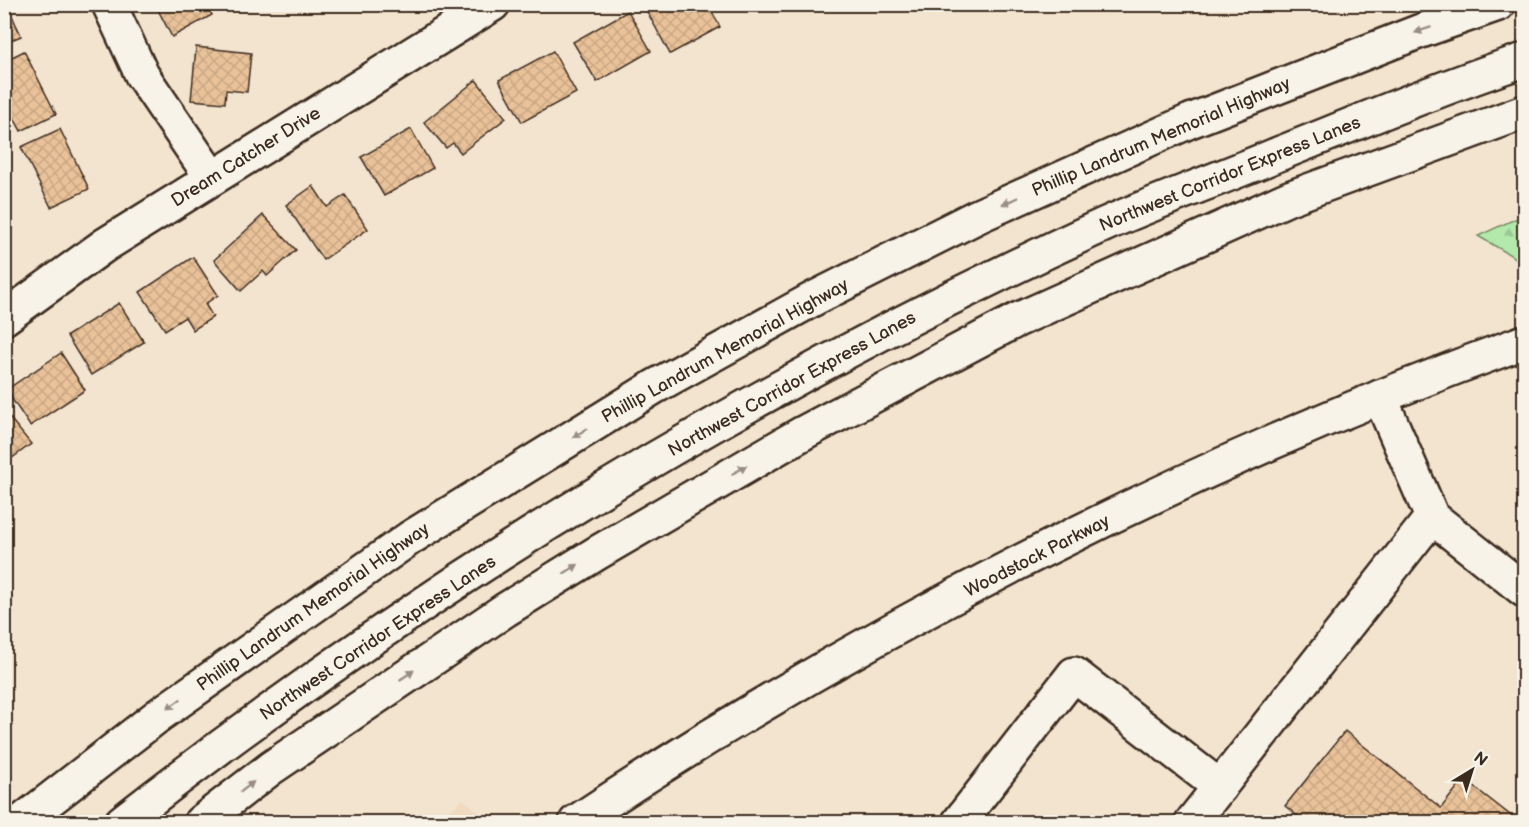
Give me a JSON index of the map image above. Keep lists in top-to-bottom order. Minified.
{"streets":{"main road":["Phillip Landrum Memorial Highway","Dream Catcher Drive","Northwest Corridor Express Lanes","Woodstock Parkway"]},"north":"top right"}
